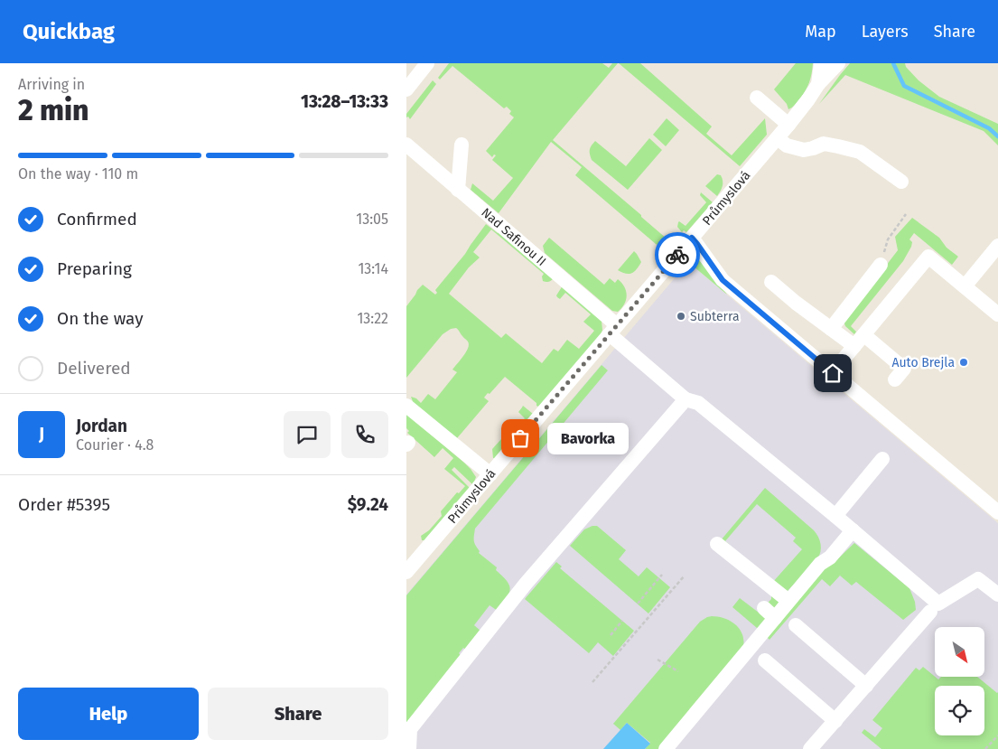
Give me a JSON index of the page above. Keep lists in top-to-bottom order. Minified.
{"streets":{"street":["Průmyslová","Nad Safinou II"]},"crossings":[["Průmyslová","Nad Safinou II"]],"places":["Subterra","Auto Brejla","Bavorka"],"north":"bottom right","page":{"header":"Quickbag","nav":["Map","Layers","Share"],"heading":["2 min","Arriving in","13:28–13:33"],"panel":["Jordan","Courier · 4.8","Order #5395","$9.24"],"bar":"On the way · 110 m","list":[["Confirmed","13:05"],["Preparing","13:14"],["On the way","13:22"],"Delivered"],"round":"J","bubble":"Bavorka","buttons":["Help","Share"]}}
